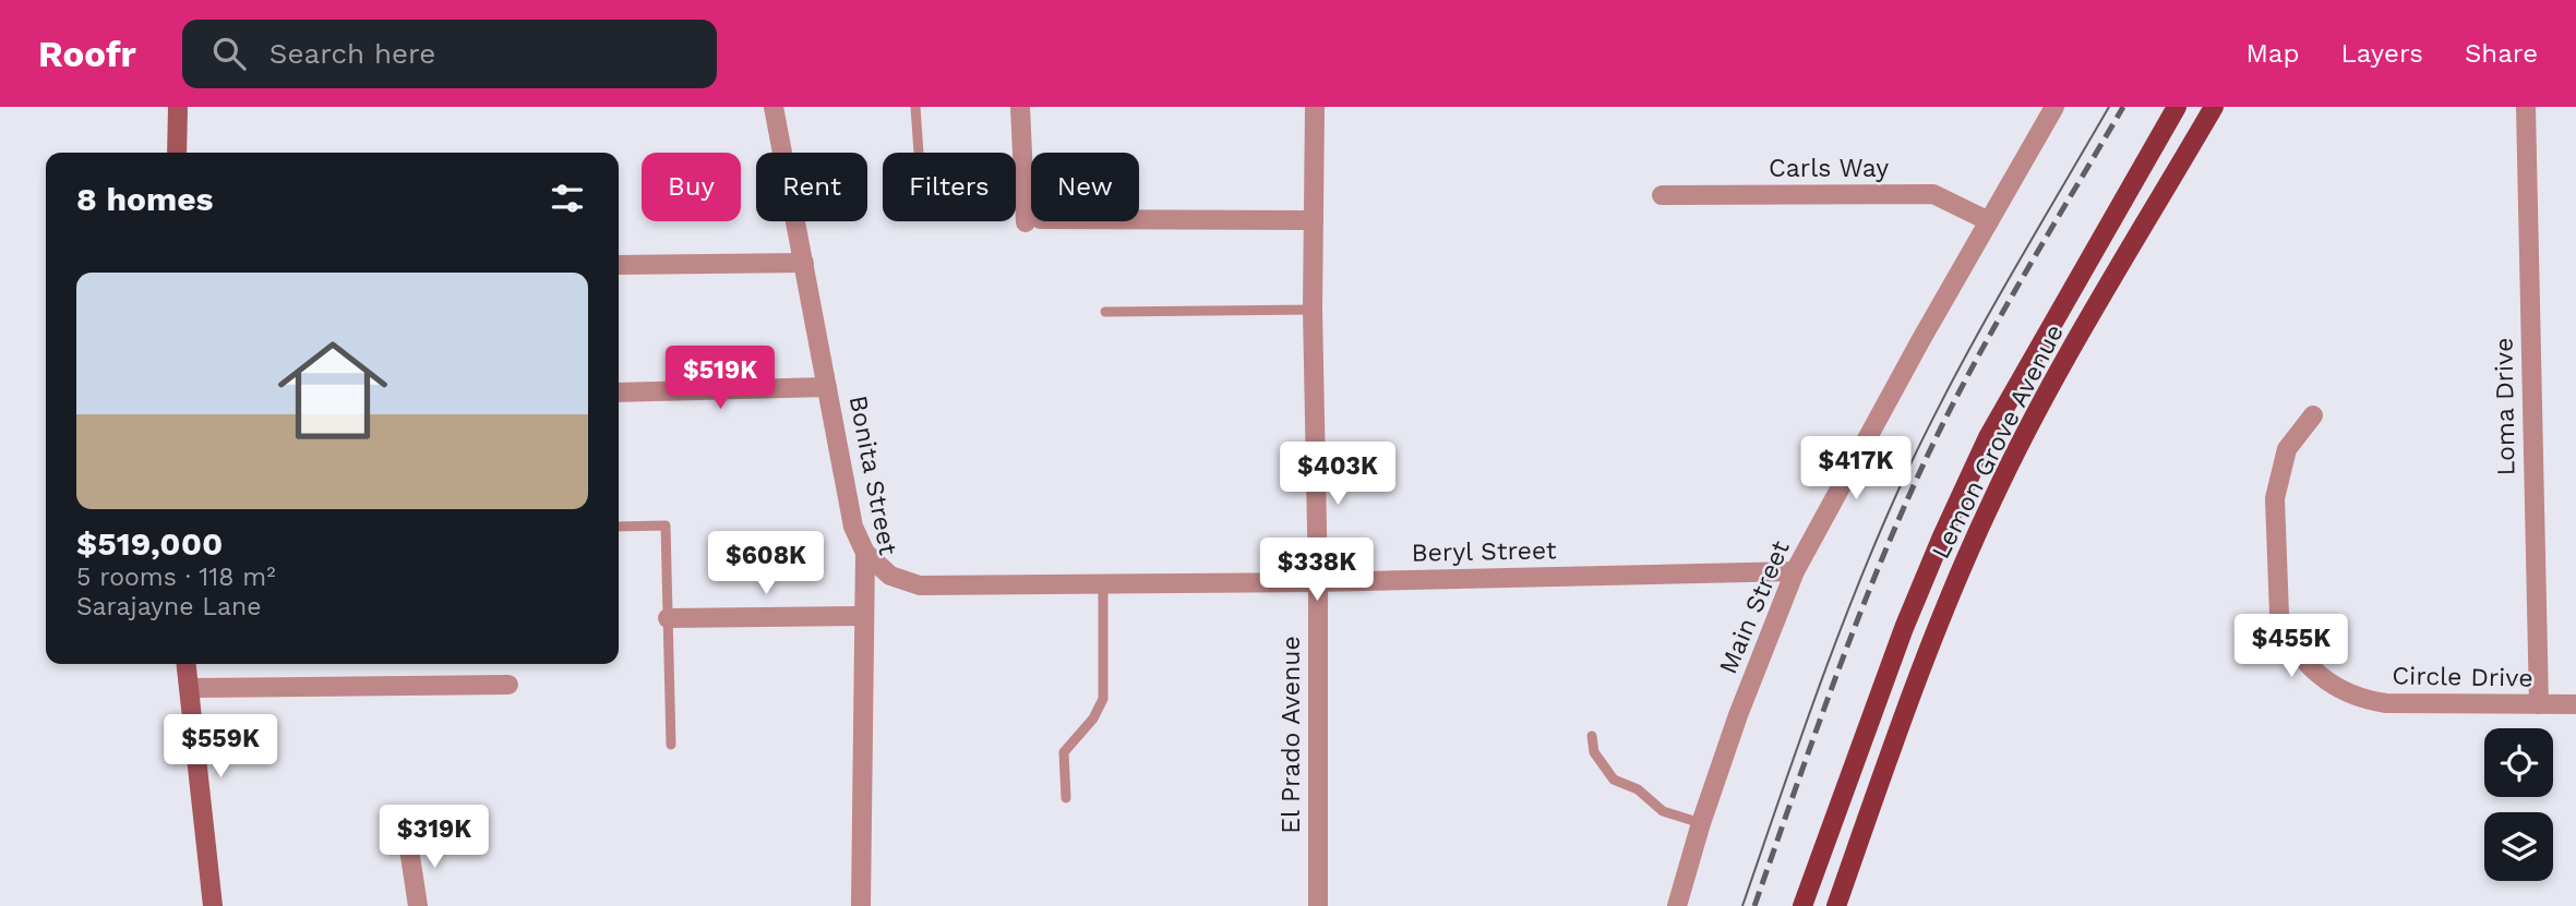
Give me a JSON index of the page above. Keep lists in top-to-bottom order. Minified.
{"streets":{"main road":["Lemon Grove Avenue"],"street":["Carls Way","Loma Drive","Bonita Street","Beryl Street","Main Street","Circle Drive","El Prado Avenue"]},"crossings":[["Carls Way","Main Street"],["Loma Drive","Circle Drive"],["Bonita Street","Beryl Street"],["Beryl Street","Main Street"],["Beryl Street","El Prado Avenue"]],"page":{"header":"Roofr","search":"Search here","nav":["Map","Layers","Share"],"chip":["Buy","Rent","Filters","New"],"heading":"8 homes","list":[{"name":"$519,000","note":"5 rooms · 118 m² · Sarajayne Lane"}],"price":["$519K","$417K","$403K","$608K","$338K","$455K","$559K","$319K"]}}
